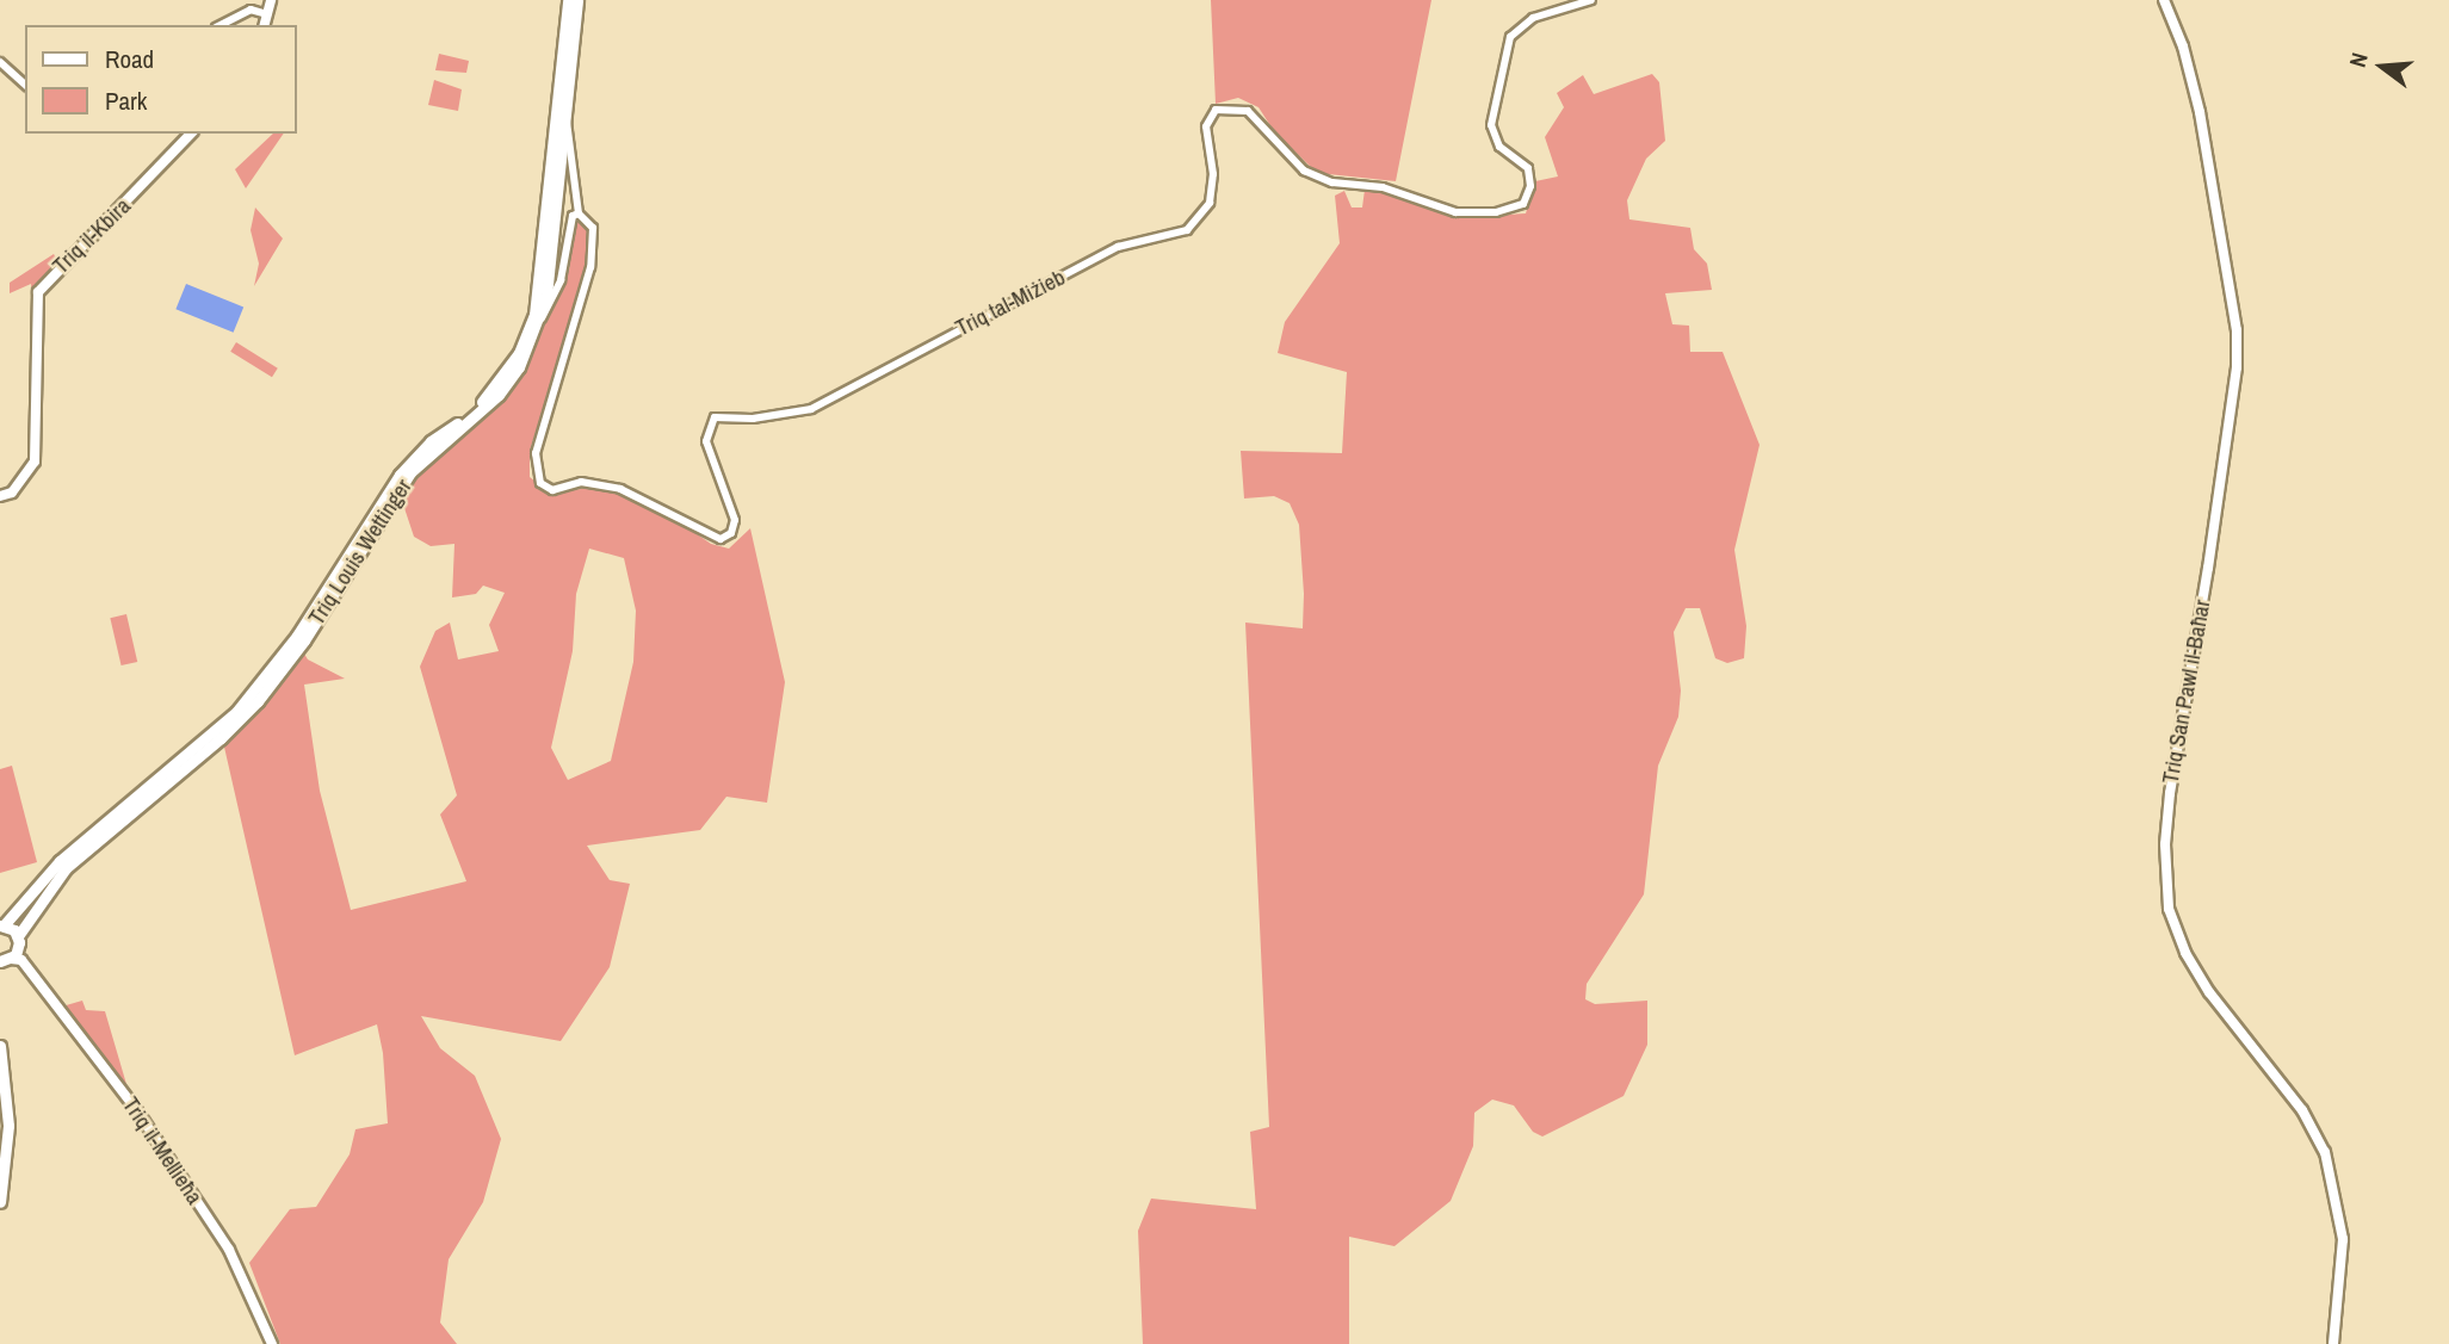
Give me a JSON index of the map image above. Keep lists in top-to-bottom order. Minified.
{"streets":{"highway":["Triq Louis Wettinger"],"main road":["Triq il-Kbira","Triq San Pawl il-Baħar","Triq il-Mellieħa"],"street":["Triq tal-Miżieb"]},"crossings":[["Triq tal-Miżieb","Triq Louis Wettinger"],["Triq Louis Wettinger","Triq il-Mellieħa"]],"legend":["Road","Park"],"north":"left"}
